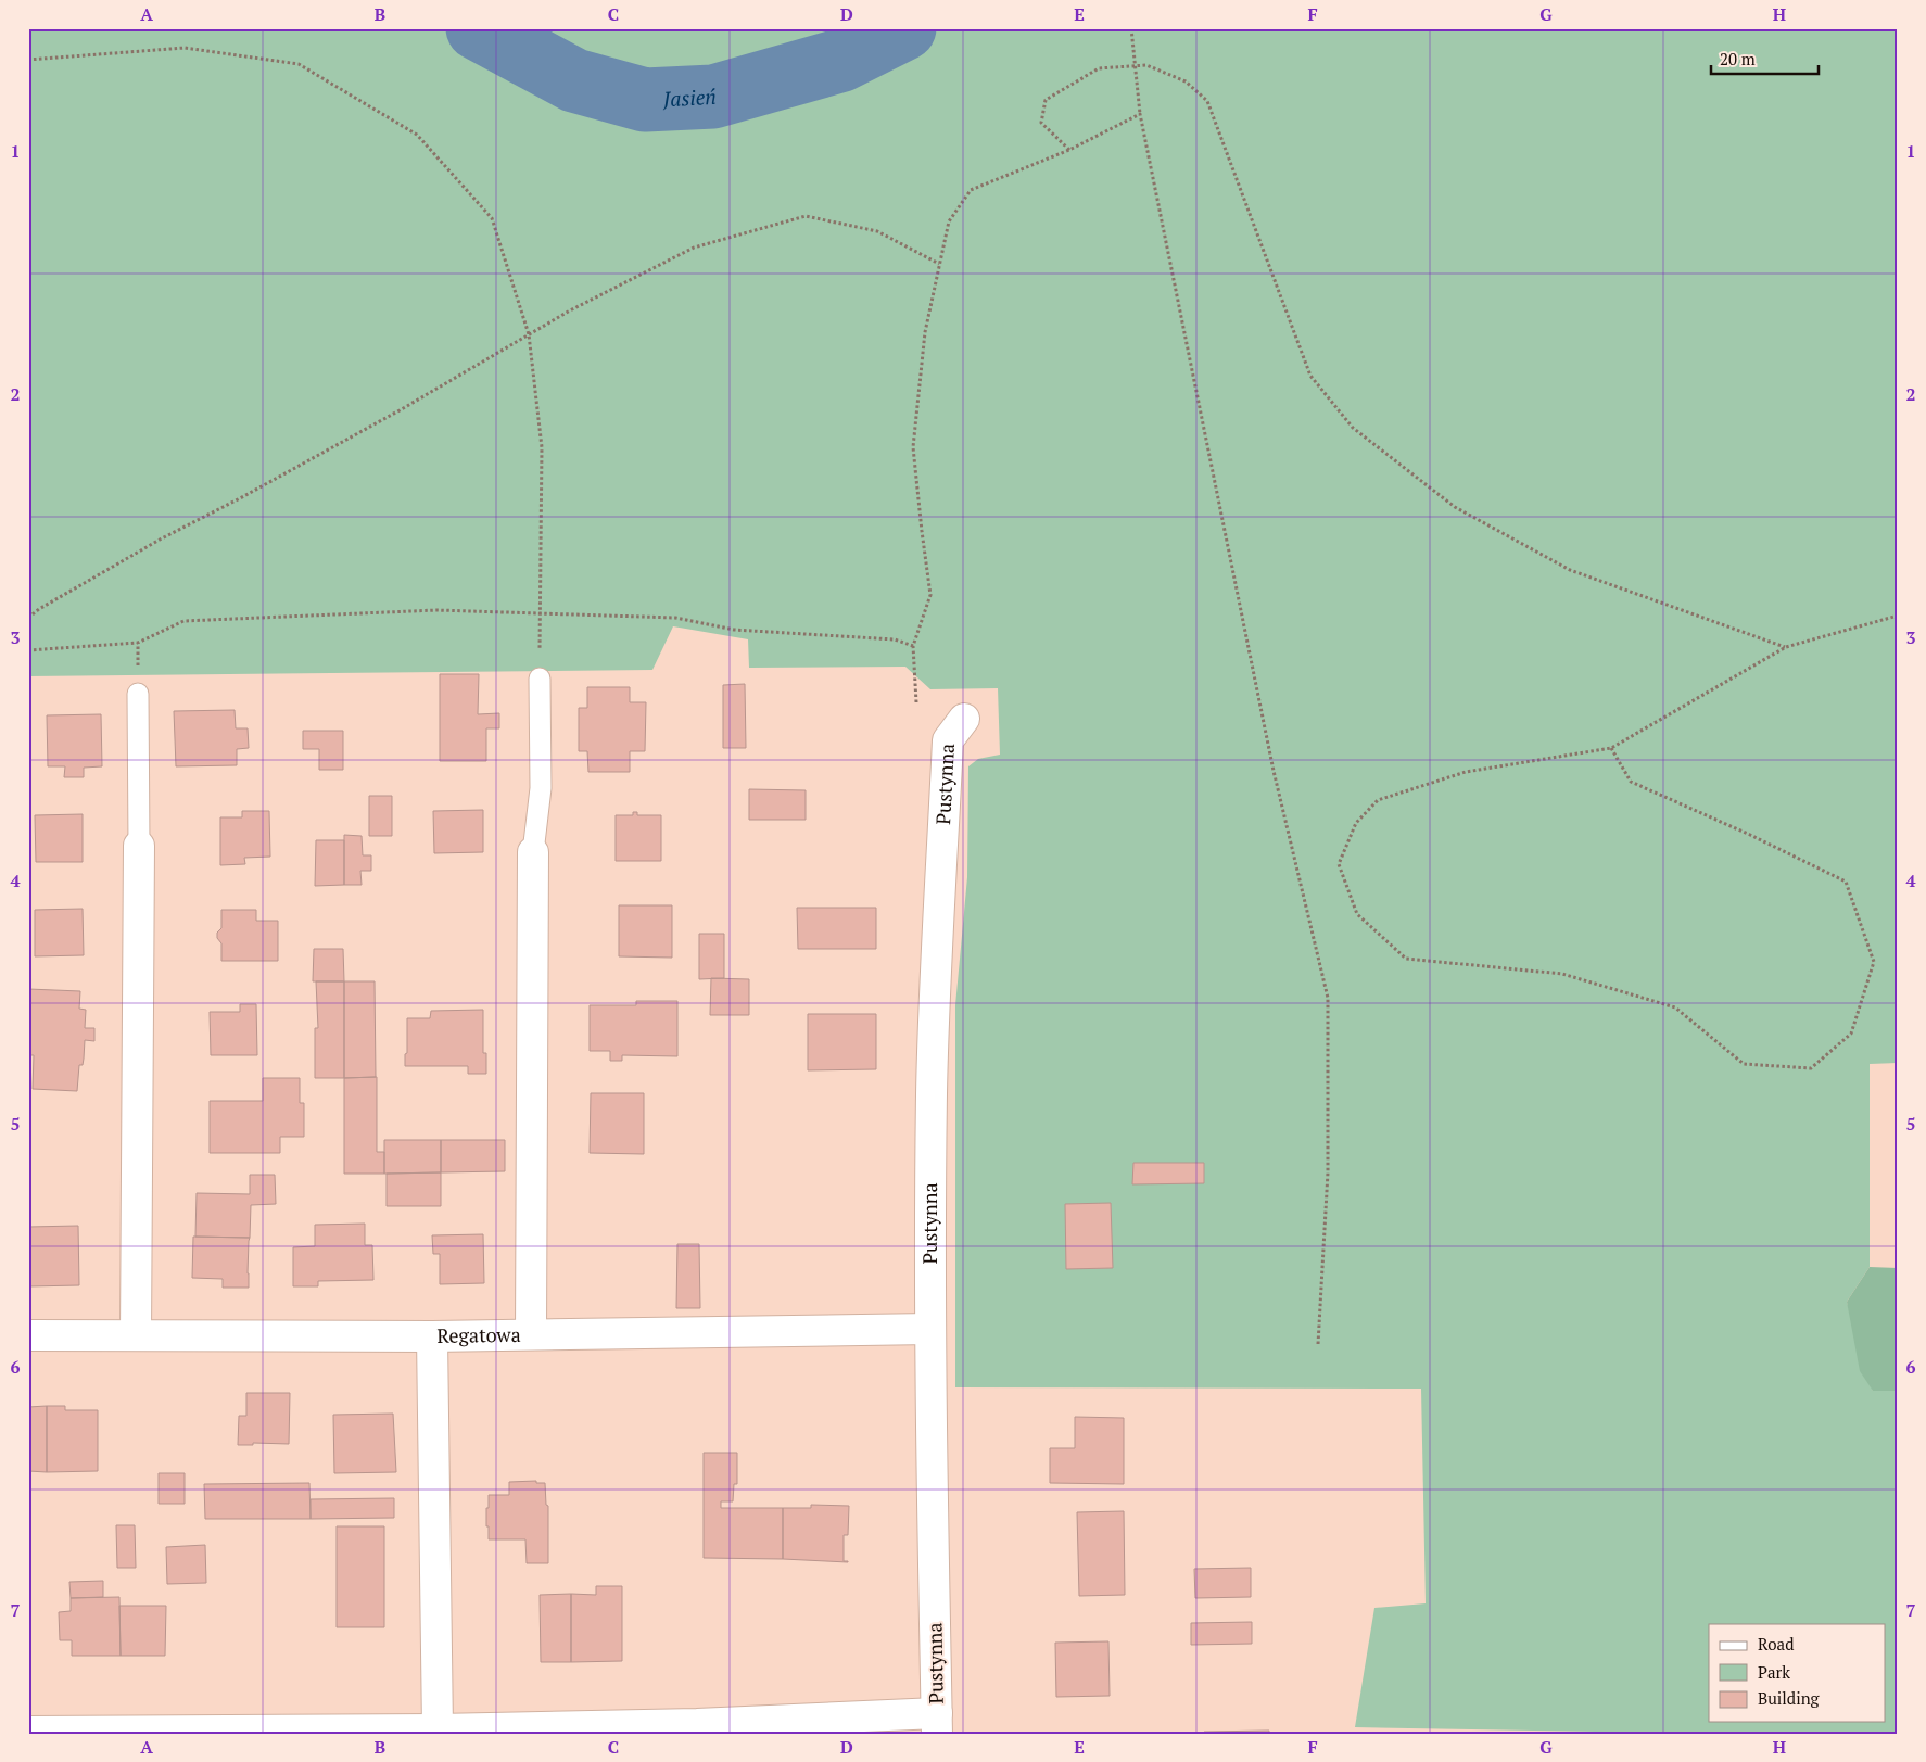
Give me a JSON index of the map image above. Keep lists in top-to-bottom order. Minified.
{"streets":{"street":["Pustynna","Regatowa"]},"crossings":[["Pustynna","Regatowa"]],"water":["Jasień"],"legend":["Road","Park","Building"],"scale_bar":"20 m","grid":{"columns":["A","B","C","D","E","F","G","H"],"rows":["1","2","3","4","5","6","7"]}}
